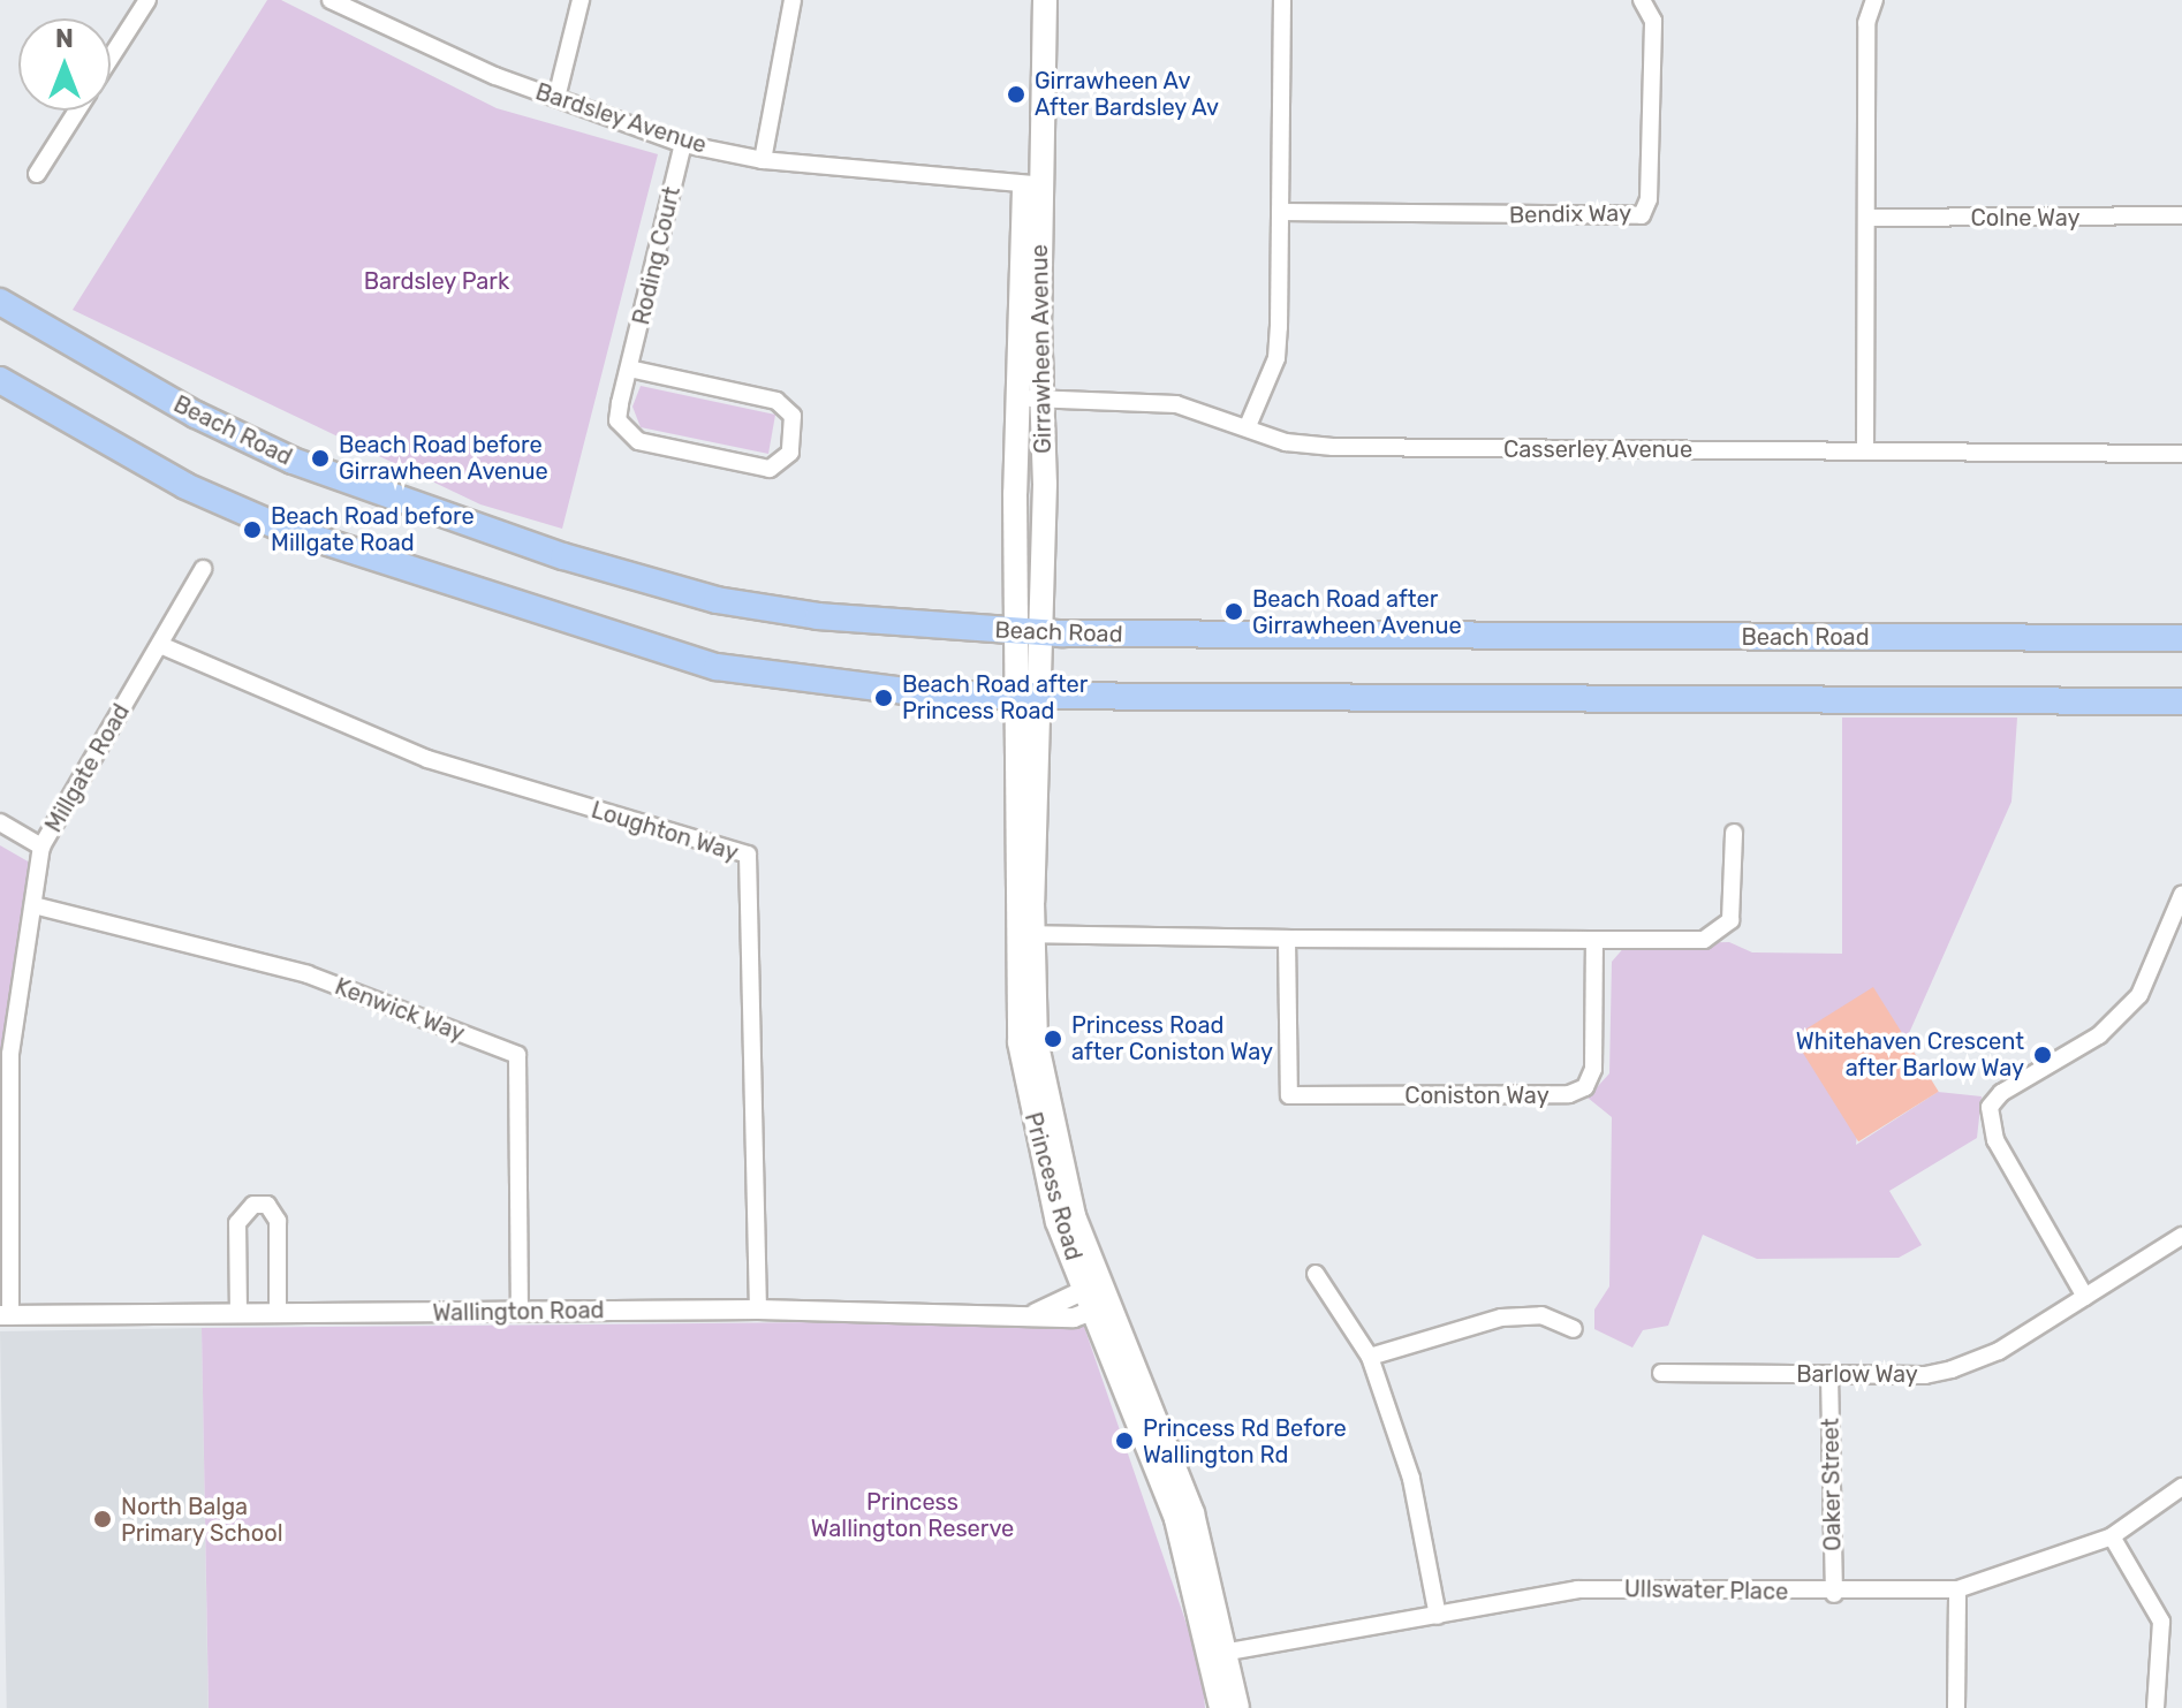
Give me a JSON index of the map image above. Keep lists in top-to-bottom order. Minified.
{"streets":{"main road":["Girrawheen Avenue","Beach Road","Princess Road"],"street":["Bardsley Avenue","Bendix Way","Colne Way","Roding Court","Casserley Avenue","Millgate Road","Loughton Way","Kenwick Way","Coniston Way","Wallington Road","Barlow Way","Oaker Street","Ullswater Place"]},"crossings":[["Bardsley Avenue","Roding Court"],["Bardsley Avenue","Girrawheen Avenue"],["Girrawheen Avenue","Beach Road"],["Girrawheen Avenue","Casserley Avenue"],["Girrawheen Avenue","Princess Road"],["Millgate Road","Loughton Way"],["Millgate Road","Kenwick Way"],["Millgate Road","Wallington Road"],["Loughton Way","Wallington Road"],["Kenwick Way","Wallington Road"],["Princess Road","Wallington Road"],["Princess Road","Ullswater Place"],["Barlow Way","Oaker Street"],["Oaker Street","Ullswater Place"]],"parks":["Bardsley Park","Princess Wallington Reserve"],"places":["Girrawheen Av After Bardsley Av","Beach Road before Girrawheen Avenue","Beach Road before Millgate Road","Beach Road after Girrawheen Avenue","Beach Road after Princess Road","Princess Road after Coniston Way","Whitehaven Crescent after Barlow Way","Princess Rd Before Wallington Rd","North Balga Primary School"],"north":"top"}
